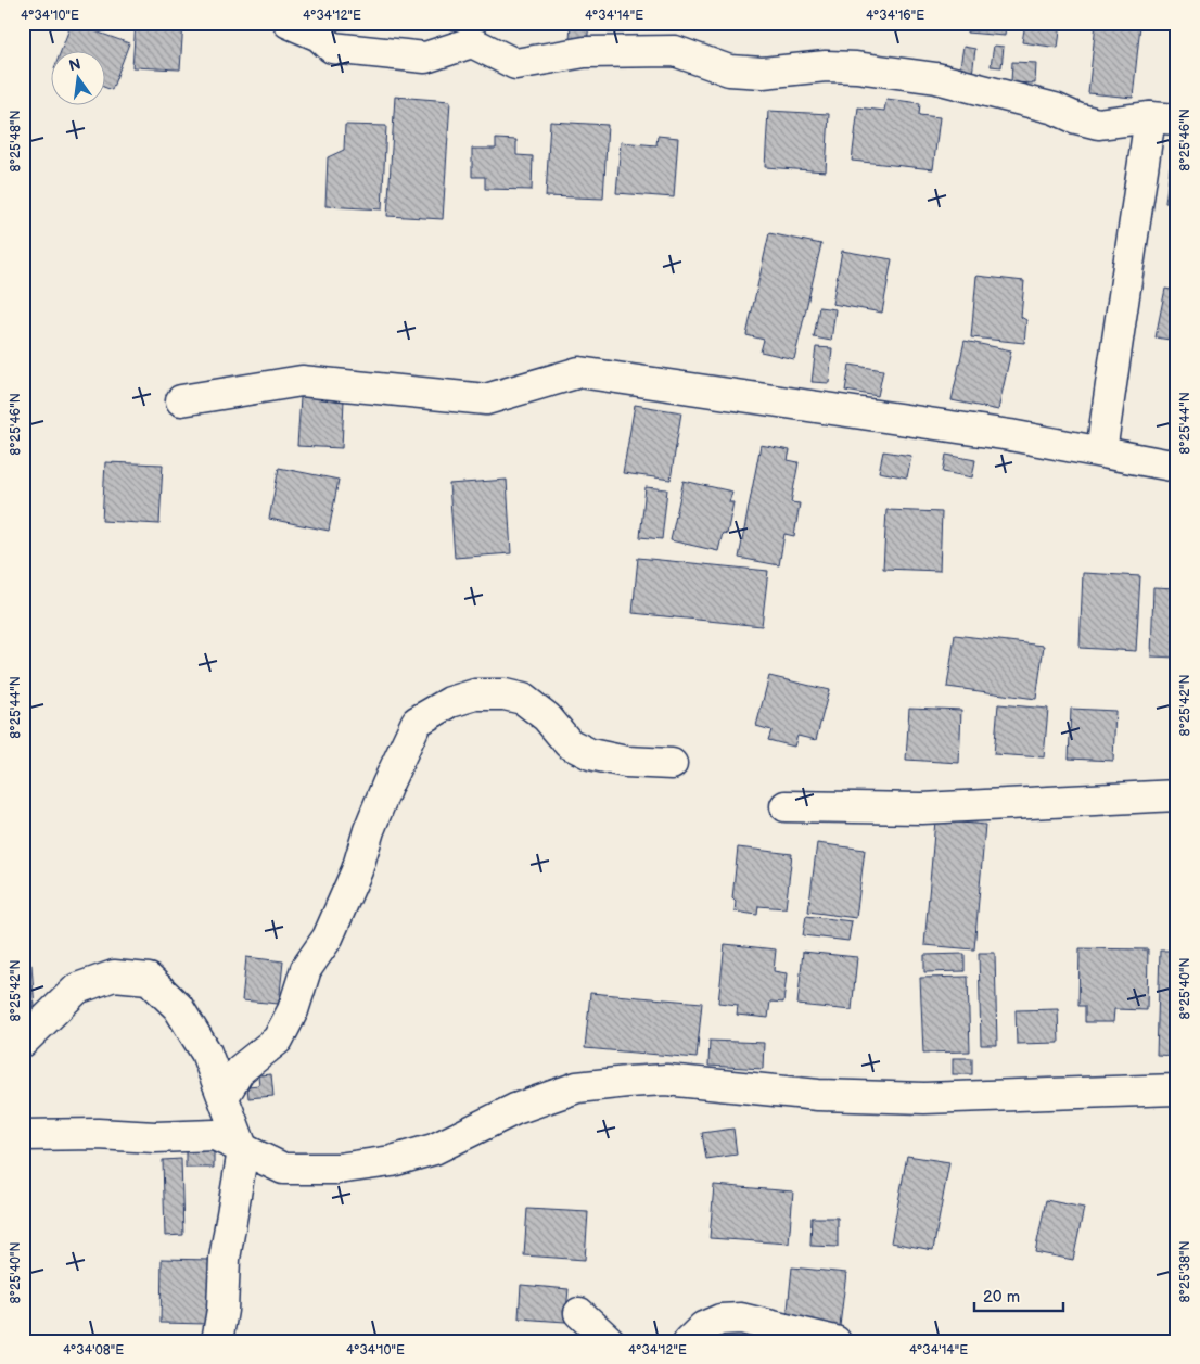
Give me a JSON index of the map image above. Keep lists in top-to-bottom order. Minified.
{"scale_bar":"20 m","north":"top","coordinates":["4°34'10\"E","4°34'12\"E","4°34'14\"E","4°34'16\"E","8°25'46\"N","8°25'48\"N","8°25'44\"N","8°25'42\"N","8°25'40\"N","8°25'38\"N","4°34'08\"E"]}
